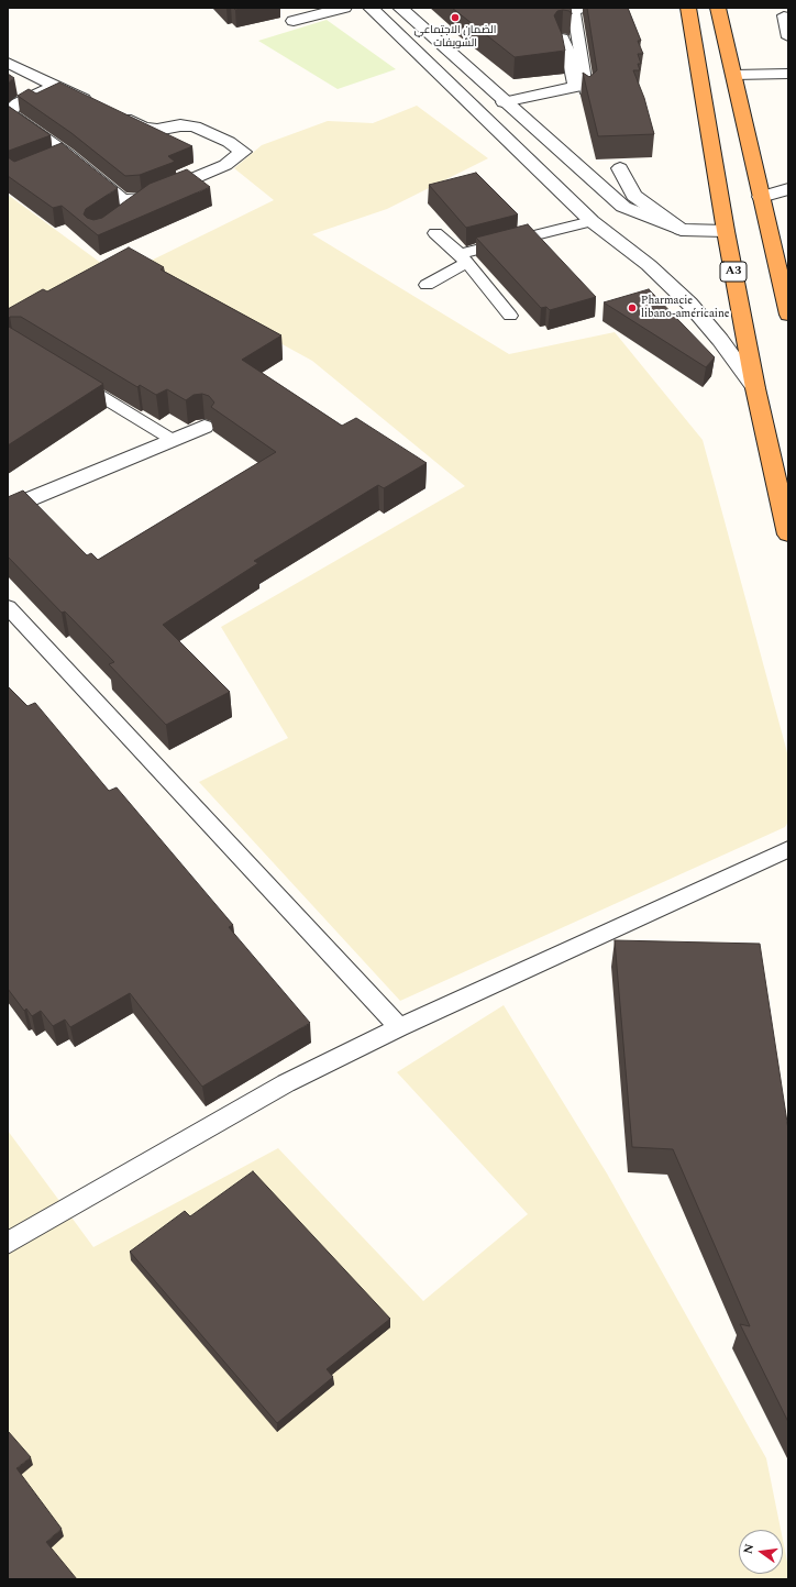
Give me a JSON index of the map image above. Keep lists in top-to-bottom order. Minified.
{"streets":{"highway":["A3"]},"places":["الضمان الاجتماعي الشويفات","Pharmacie libano-américaine"],"north":"left"}
